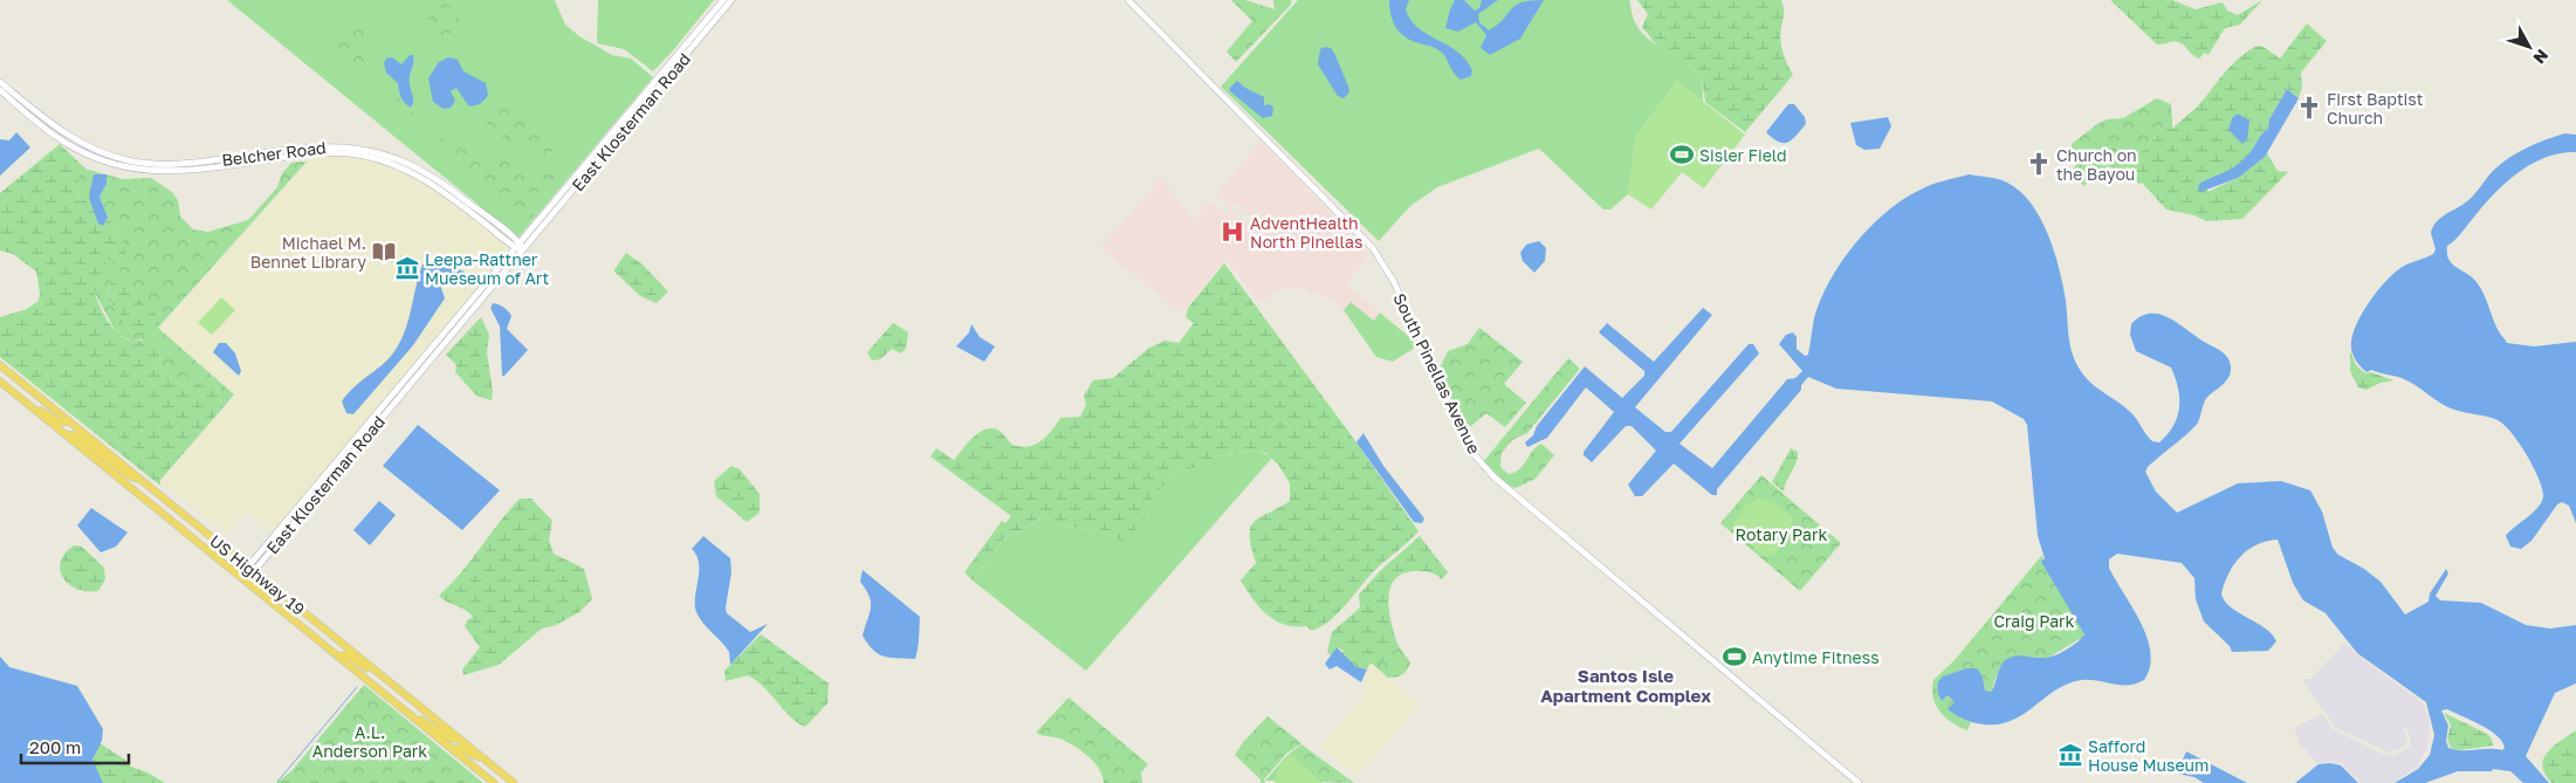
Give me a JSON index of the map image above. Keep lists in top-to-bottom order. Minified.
{"streets":{"highway":["US Highway 19"],"main road":["East Klosterman Road","Belcher Road","South Pinellas Avenue"]},"crossings":[["East Klosterman Road","Belcher Road"],["East Klosterman Road","US Highway 19"]],"districts":["Santos Isle Apartment Complex"],"parks":["Rotary Park","Craig Park","A.L. Anderson Park"],"places":{"church":["First Baptist Church","Church on the Bayou"],"sports":["Sisler Field","Anytime Fitness"],"hospital":["AdventHealth North Pinellas"],"library":["Michael M. Bennet Library"],"museum":["Leepa-Rattner Mueseum of Art","Safford House Museum"]},"scale_bar":"200 m","north":"bottom right"}
